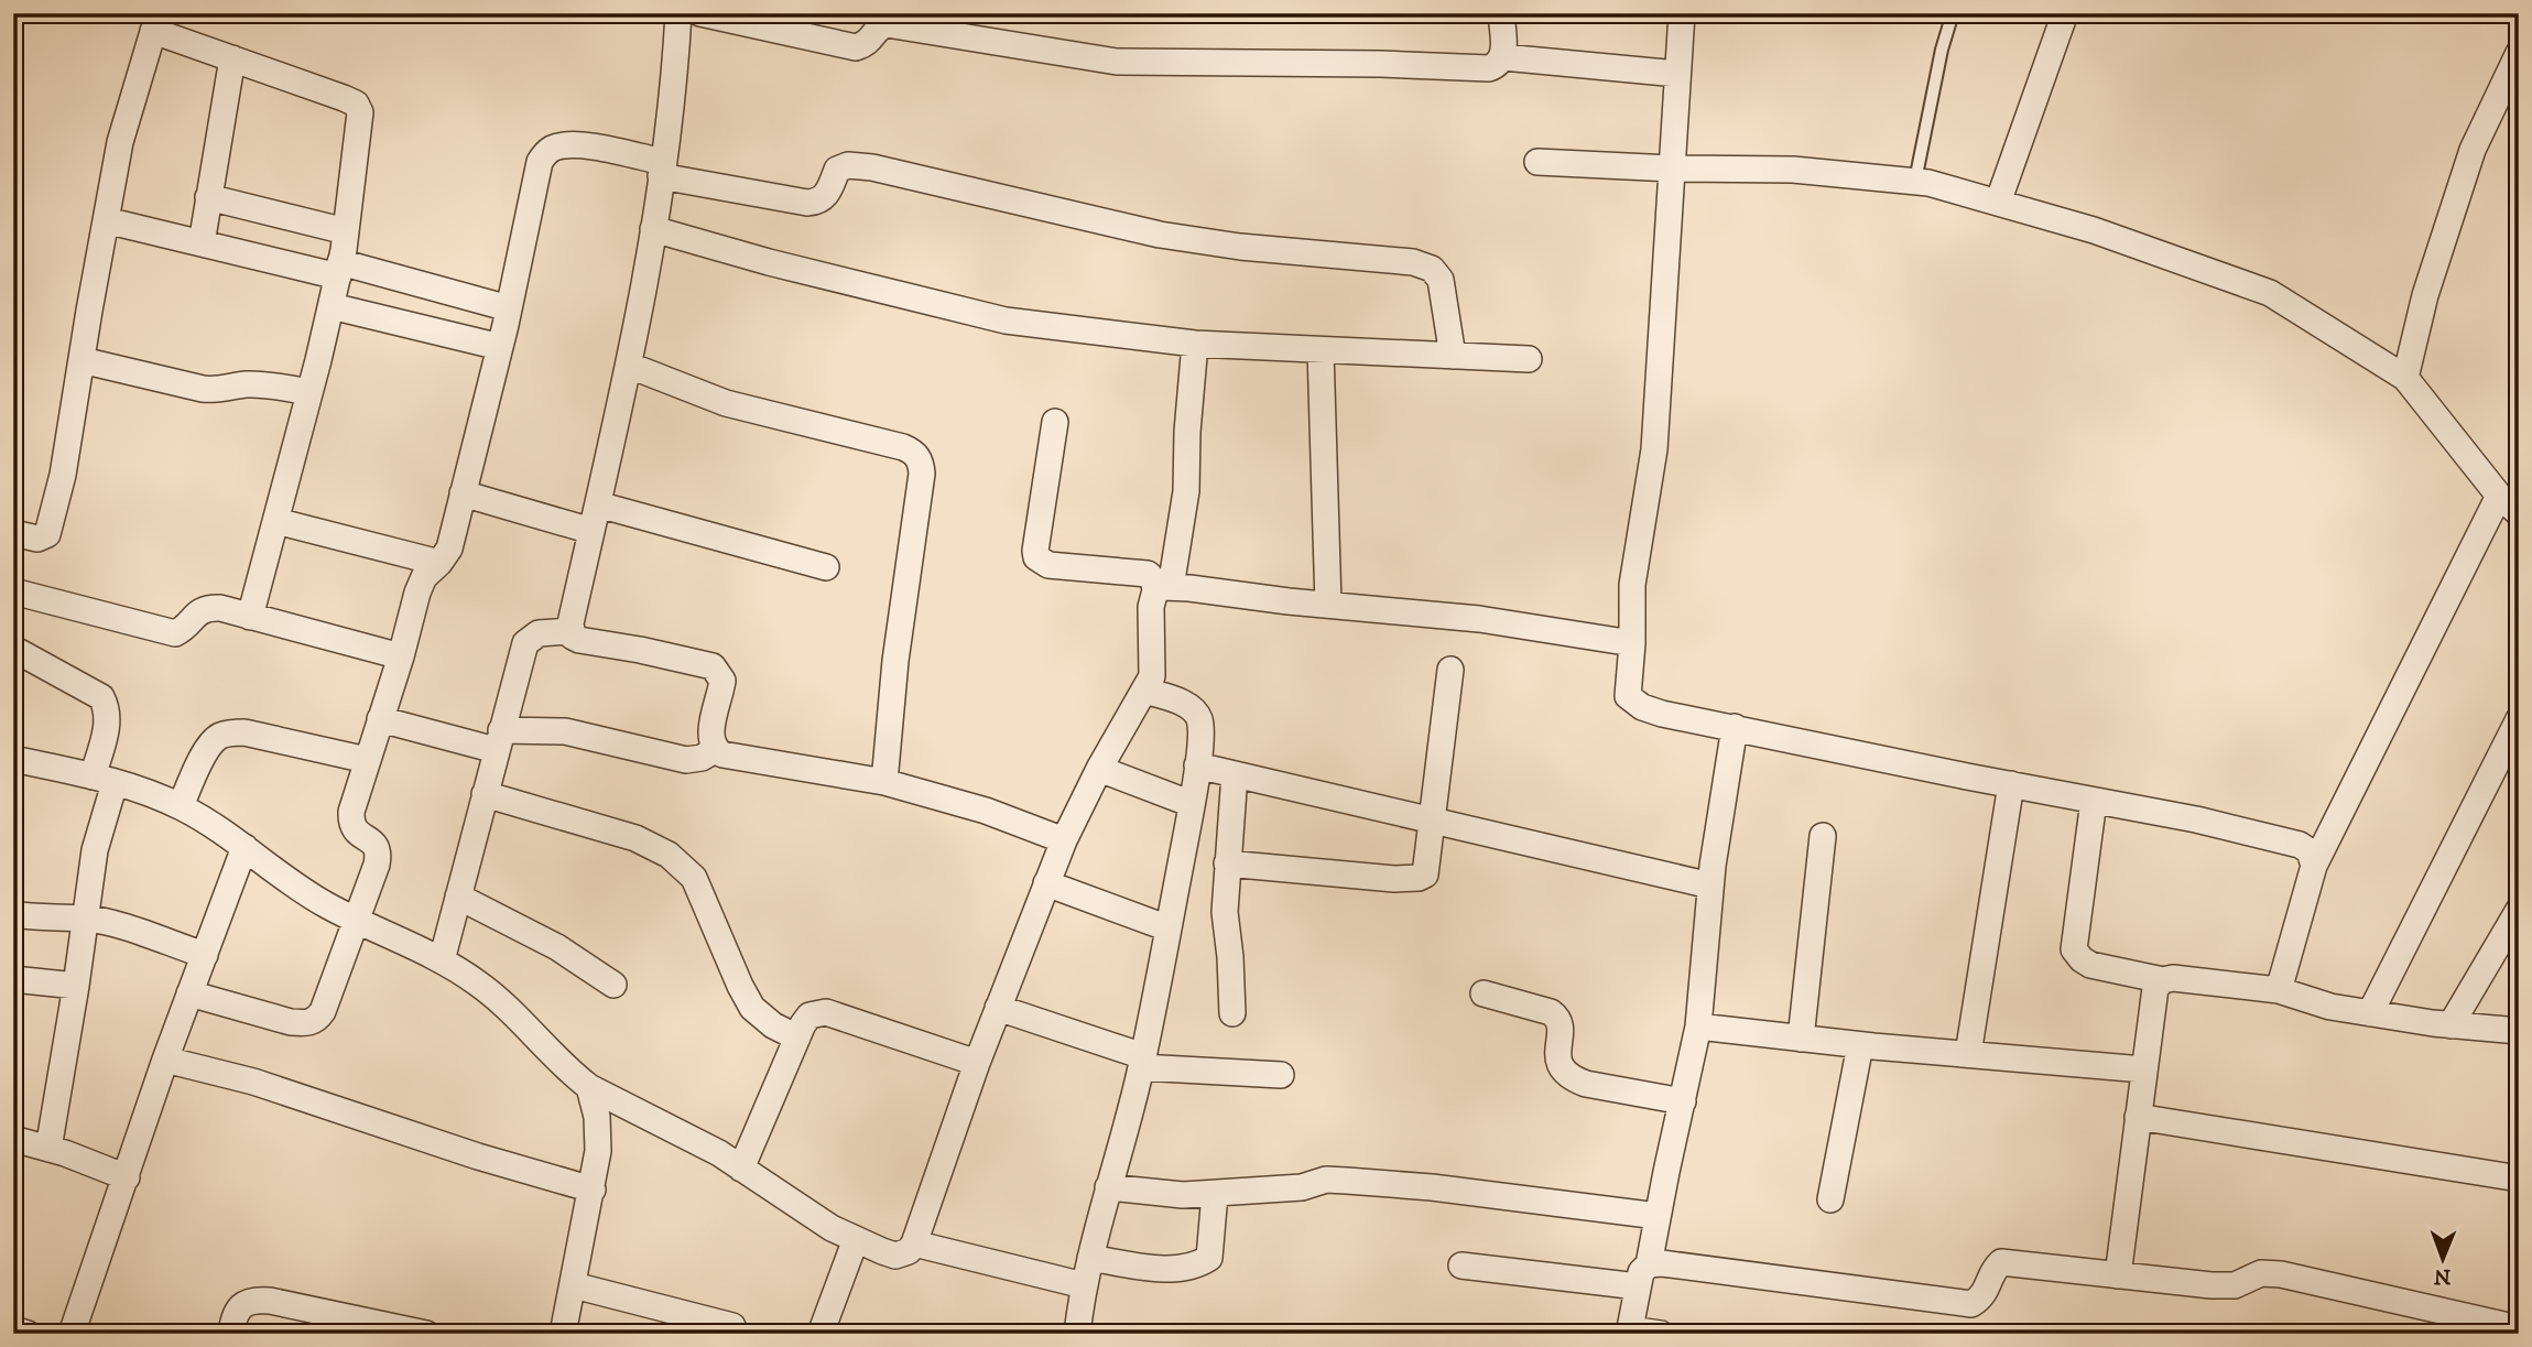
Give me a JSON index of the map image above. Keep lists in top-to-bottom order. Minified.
{"north":"bottom"}
